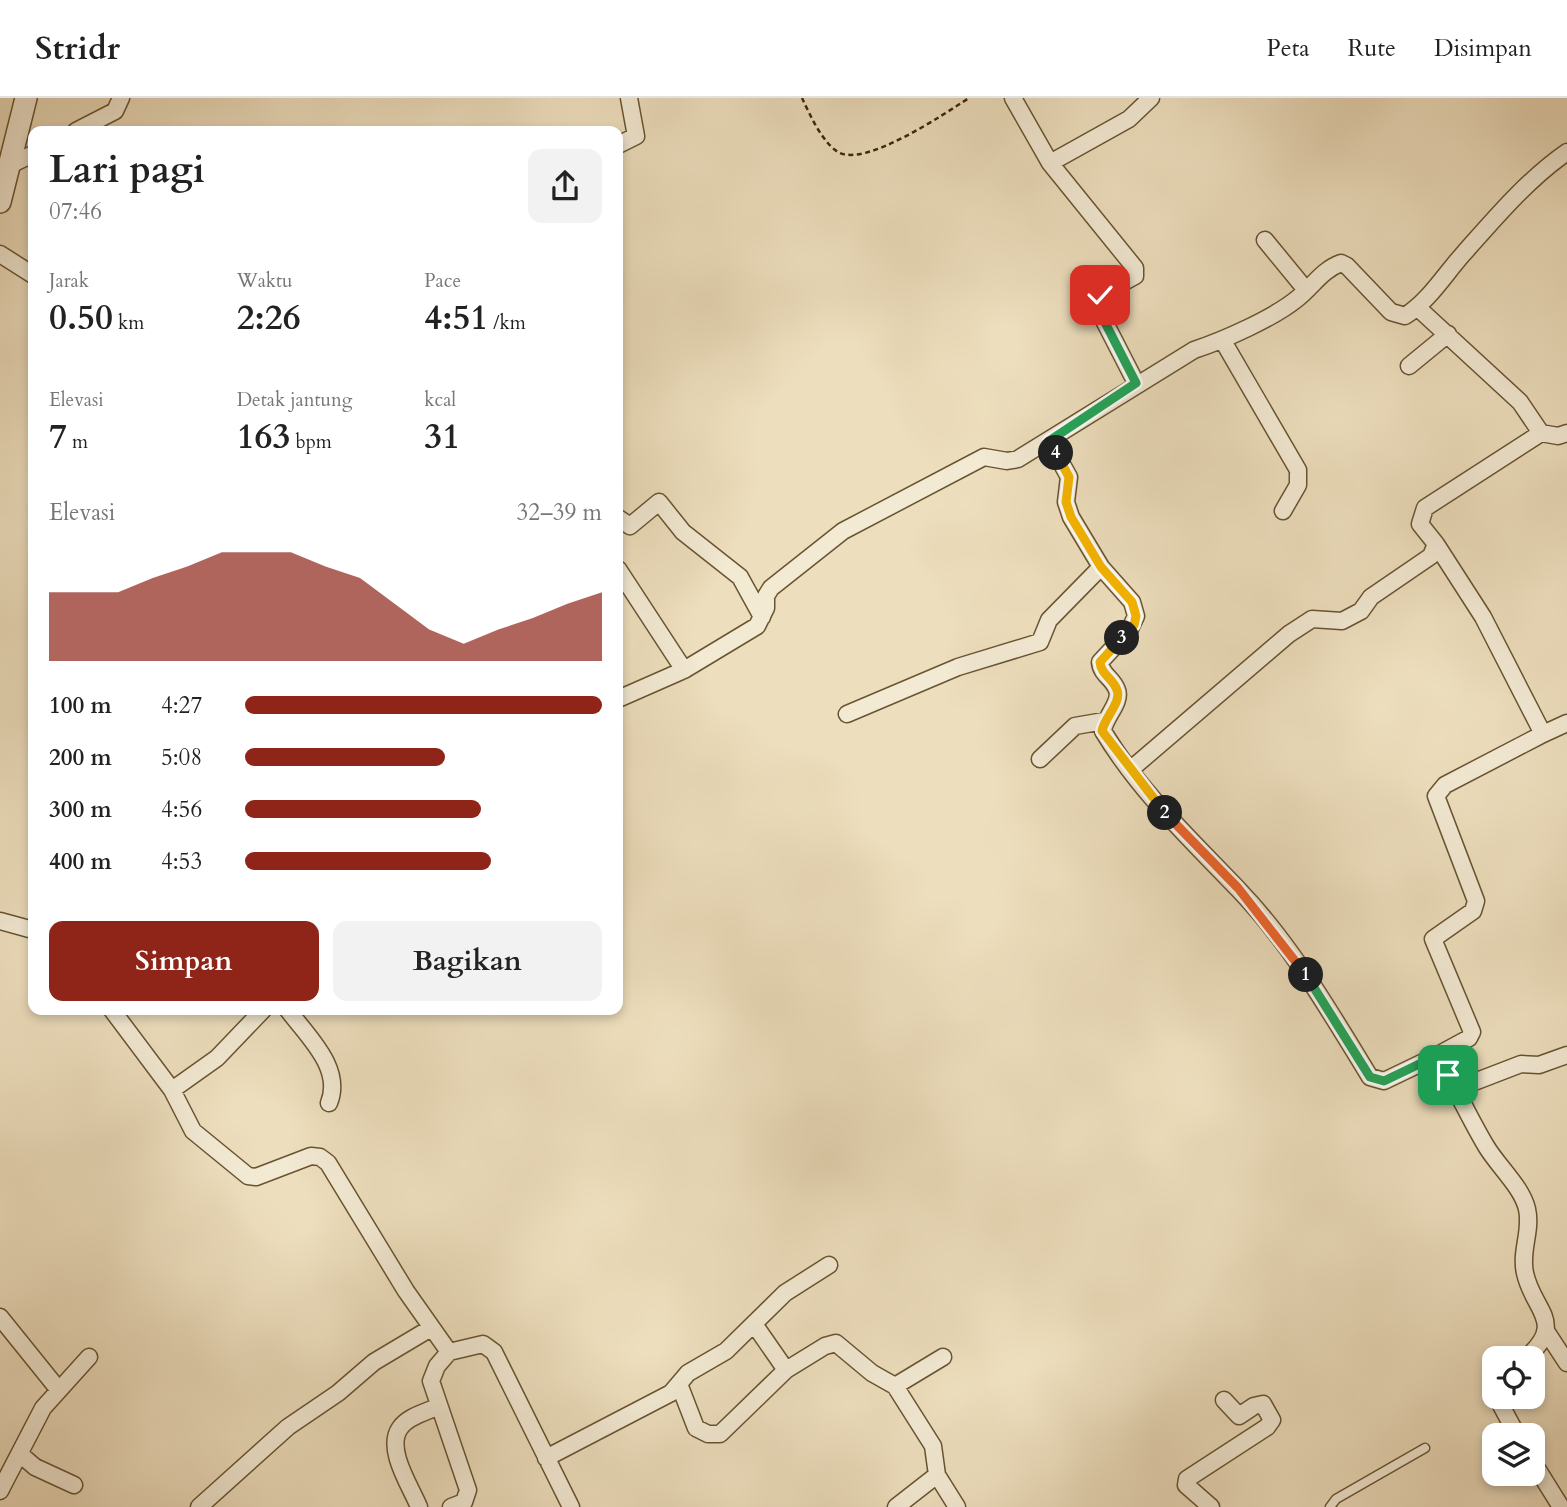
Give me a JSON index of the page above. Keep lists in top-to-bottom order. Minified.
{"page":{"header":"Stridr","nav":["Peta","Rute","Disimpan"],"heading":["Lari pagi","07:46"],"stats":[["Jarak","0.50 km"],["Waktu","2:26"],["Pace","4:51 /km"],["Elevasi","7 m"],["Detak jantung","163 bpm"],["kcal","31"]],"pins":["4","3","2","1"],"chart":["Elevasi","32–39 m"],"list":[{"name":"100 m","note":"4:27"},{"name":"200 m","note":"5:08"},{"name":"300 m","note":"4:56"},{"name":"400 m","note":"4:53"}],"buttons":["Simpan","Bagikan"]}}
